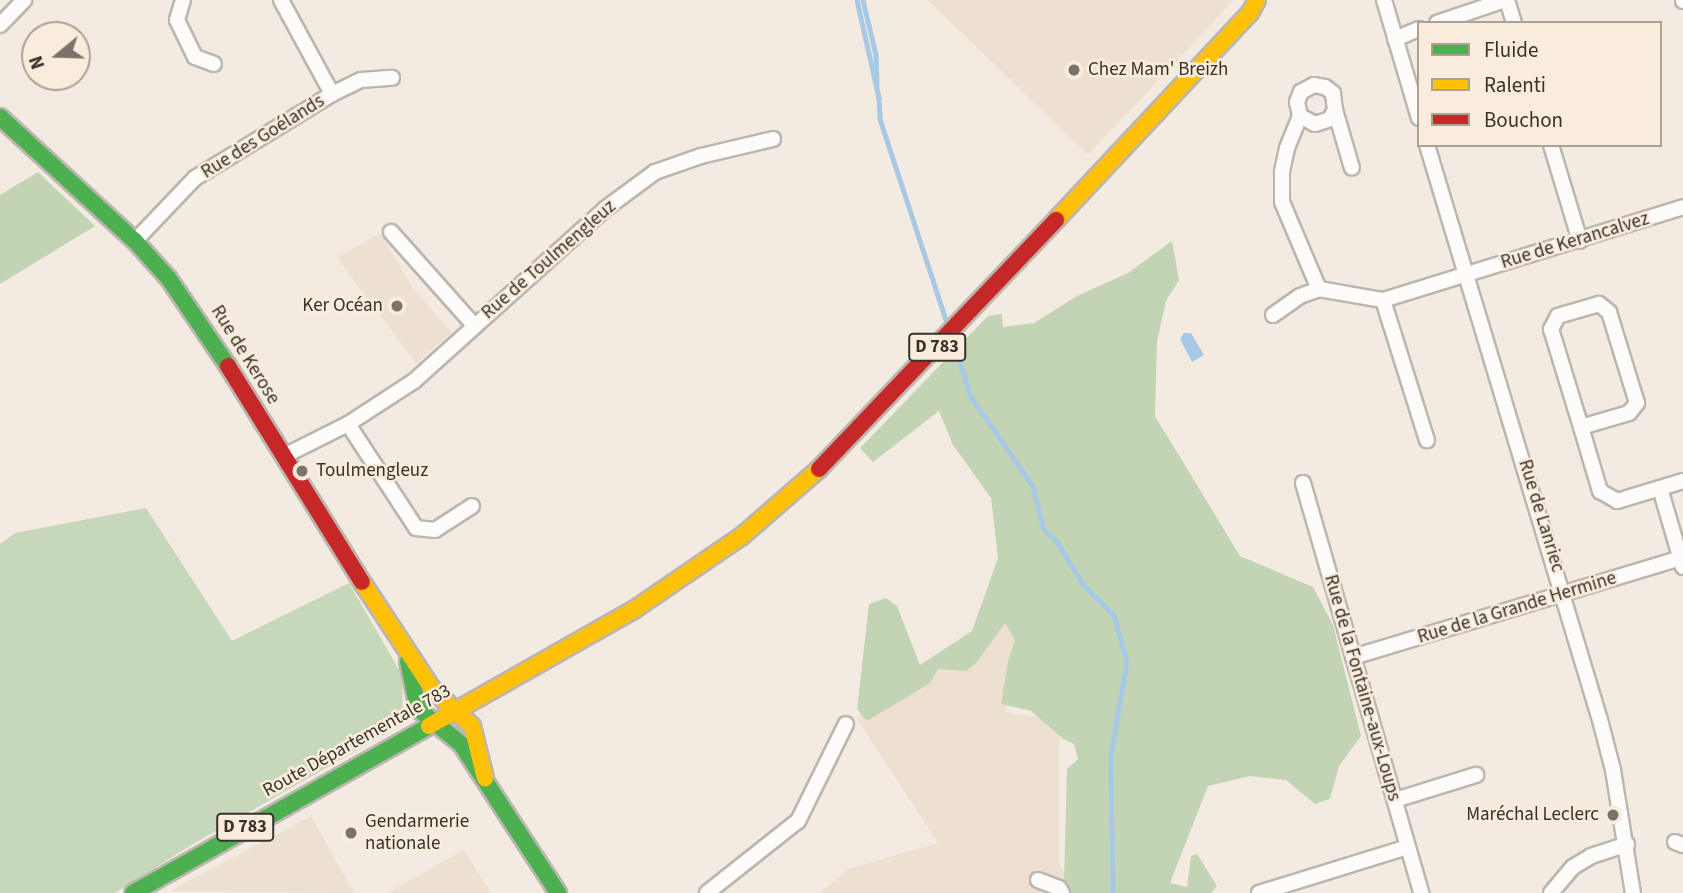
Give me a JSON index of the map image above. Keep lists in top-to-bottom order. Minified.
{"streets":{"main road":["D 783","Rue de Kerose","Route Départementale 783"],"street":["Rue des Goélands","Rue de Kerancalvez","Rue de Toulmengleuz","Rue de Lanriec","Rue de la Grande Hermine","Rue de la Fontaine-aux-Loups"]},"crossings":[["Rue des Goélands","Rue de Kerose"],["Rue de Kerancalvez","Rue de Lanriec"],["Rue de Toulmengleuz","Rue de Kerose"],["Rue de Kerose","Route Départementale 783"],["Rue de Lanriec","Rue de la Grande Hermine"],["Rue de la Grande Hermine","Rue de la Fontaine-aux-Loups"]],"places":["Chez Mam' Breizh","Ker Océan","Toulmengleuz","Maréchal Leclerc","Gendarmerie nationale"],"legend":["Fluide","Ralenti","Bouchon"],"north":"left"}
